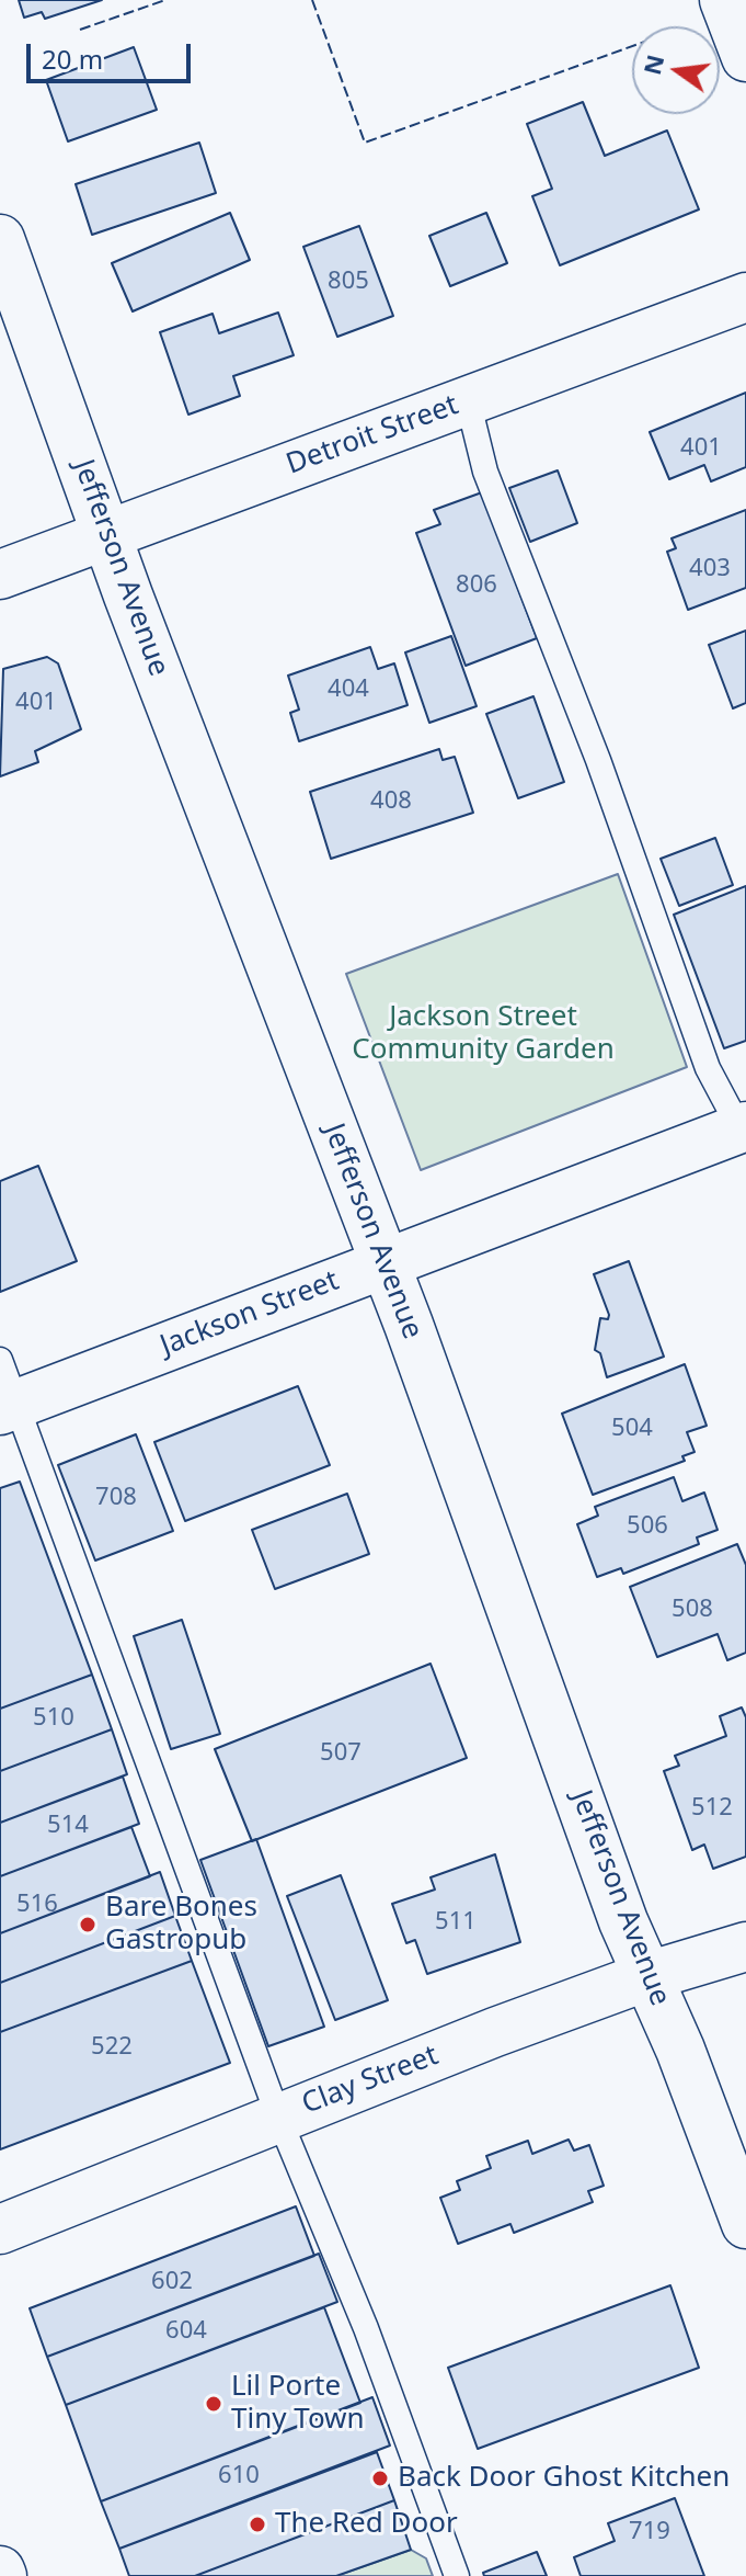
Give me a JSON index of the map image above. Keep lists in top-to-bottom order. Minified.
{"streets":{"street":["Detroit Street","Jefferson Avenue","Jackson Street","Clay Street"]},"crossings":[["Detroit Street","Jefferson Avenue"],["Jefferson Avenue","Jackson Street"],["Jefferson Avenue","Clay Street"]],"parks":["Jackson Street Community Garden"],"places":["Bare Bones Gastropub","Lil Porte Tiny Town","Back Door Ghost Kitchen","The Red Door"],"house_numbers":["805","401","403","806","404","401","408","504","708","506","508","510","507","512","514","516","511","522","602","604","610","719"],"scale_bar":"20 m","north":"left"}
